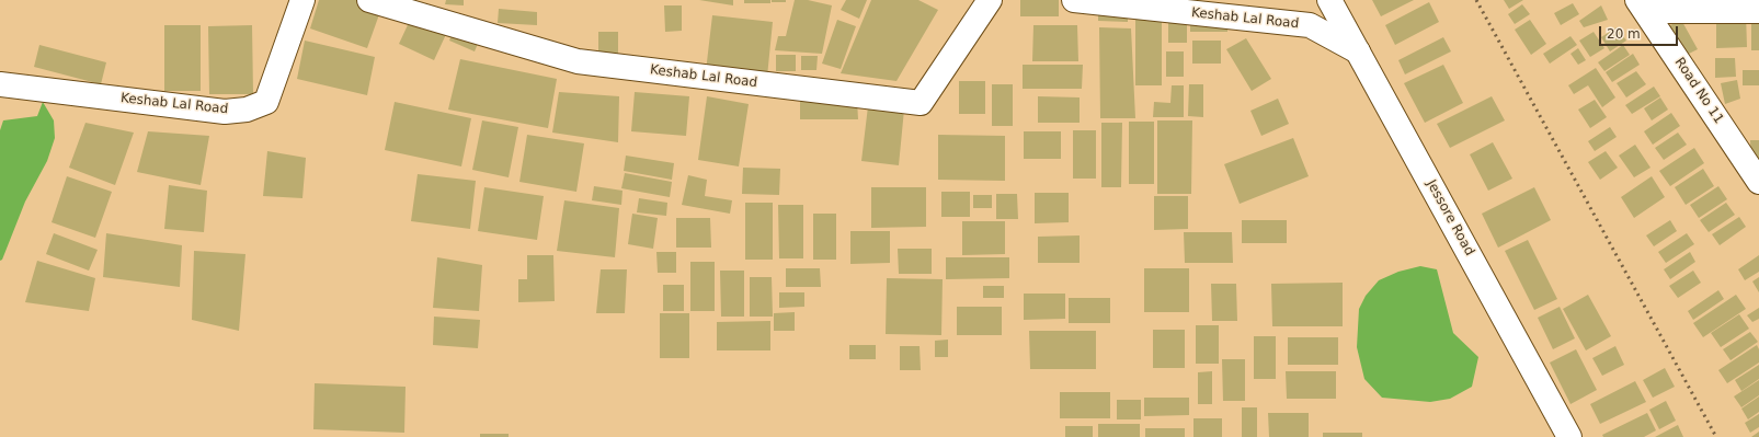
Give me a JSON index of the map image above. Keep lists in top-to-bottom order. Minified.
{"streets":{"main road":["Keshab Lal Road","Road No 11","Jessore Road"]},"crossings":[["Keshab Lal Road","Jessore Road"]],"scale_bar":"20 m"}
